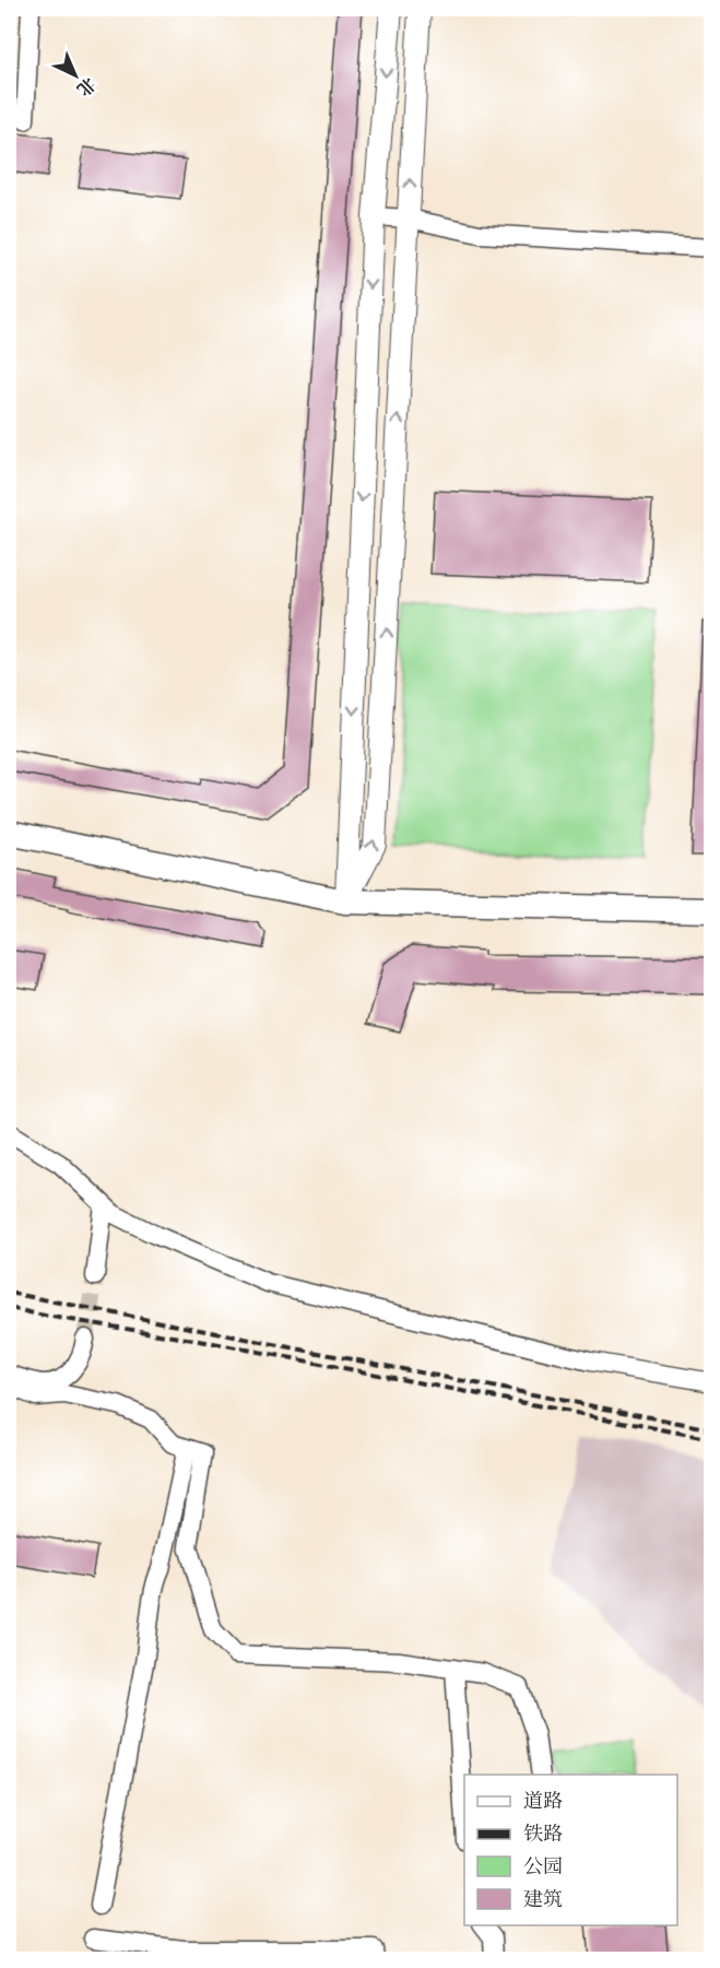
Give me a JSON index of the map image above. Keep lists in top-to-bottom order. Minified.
{"legend":["道路","铁路","公园","建筑"],"north":"bottom right"}
